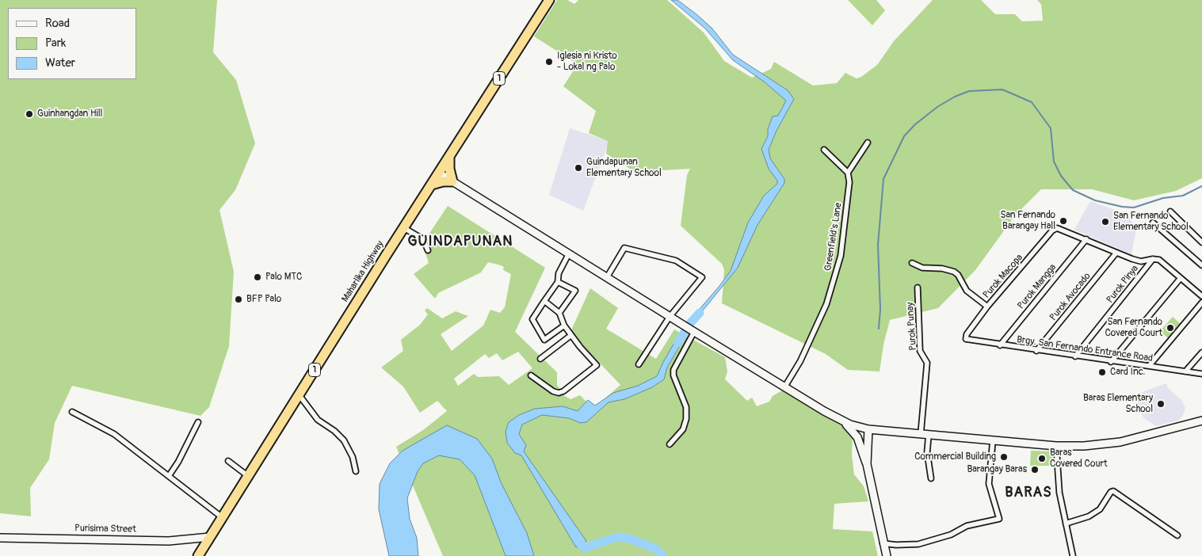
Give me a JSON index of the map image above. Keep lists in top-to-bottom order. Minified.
{"streets":{"highway":["1","Maharlika Highway"],"main road":["Purisima Street"],"street":["Greenfield's Lane","Purok Macopa","Purok Pinya","Purok Mangga","Purok Avocado","Purok Punay","Brgy. San Fernando Entrance Road"]},"crossings":[["Maharlika Highway","Purisima Street"],["Purok Macopa","Purok Mangga"],["Purok Macopa","Brgy. San Fernando Entrance Road"],["Purok Pinya","Brgy. San Fernando Entrance Road"],["Purok Mangga","Brgy. San Fernando Entrance Road"],["Purok Avocado","Brgy. San Fernando Entrance Road"]],"districts":["GUINDAPUNAN","BARAS"],"places":["Iglesia ni Kristo - Lokal ng Palo","Guinhangdan Hill","Guindapunan Elementary School","San Fernando Barangay Hall","San Fernando Elementary School","Palo MTC","BFP Palo","San Fernando Covered Court","Card Inc.","Baras Elementary School","Commercial Building","Baras Covered Court","Barangay Baras"],"legend":["Road","Park","Water"]}
